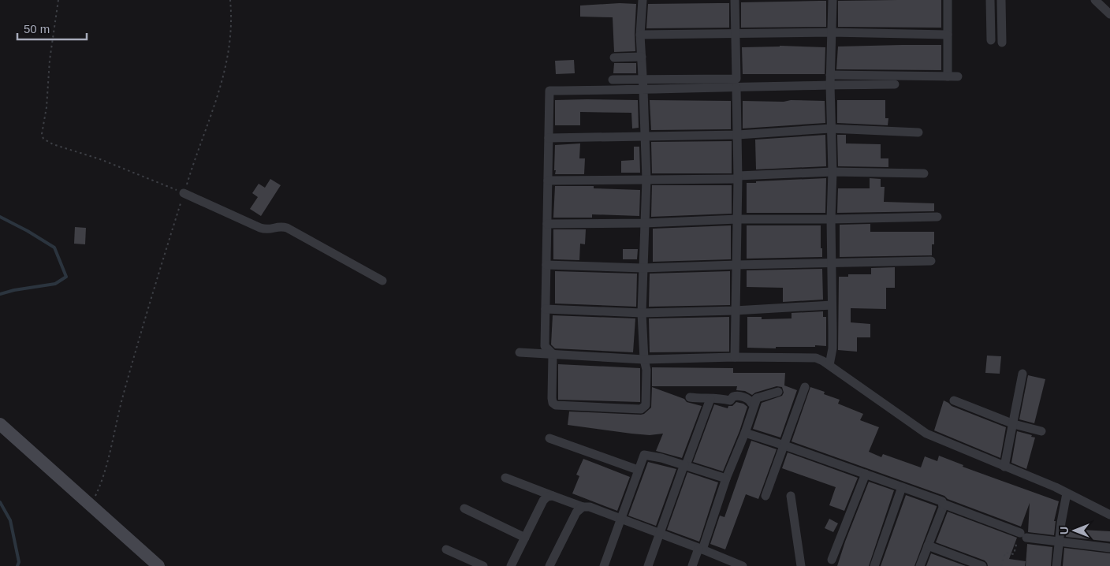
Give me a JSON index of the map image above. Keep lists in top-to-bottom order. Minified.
{"scale_bar":"50 m","north":"left"}
